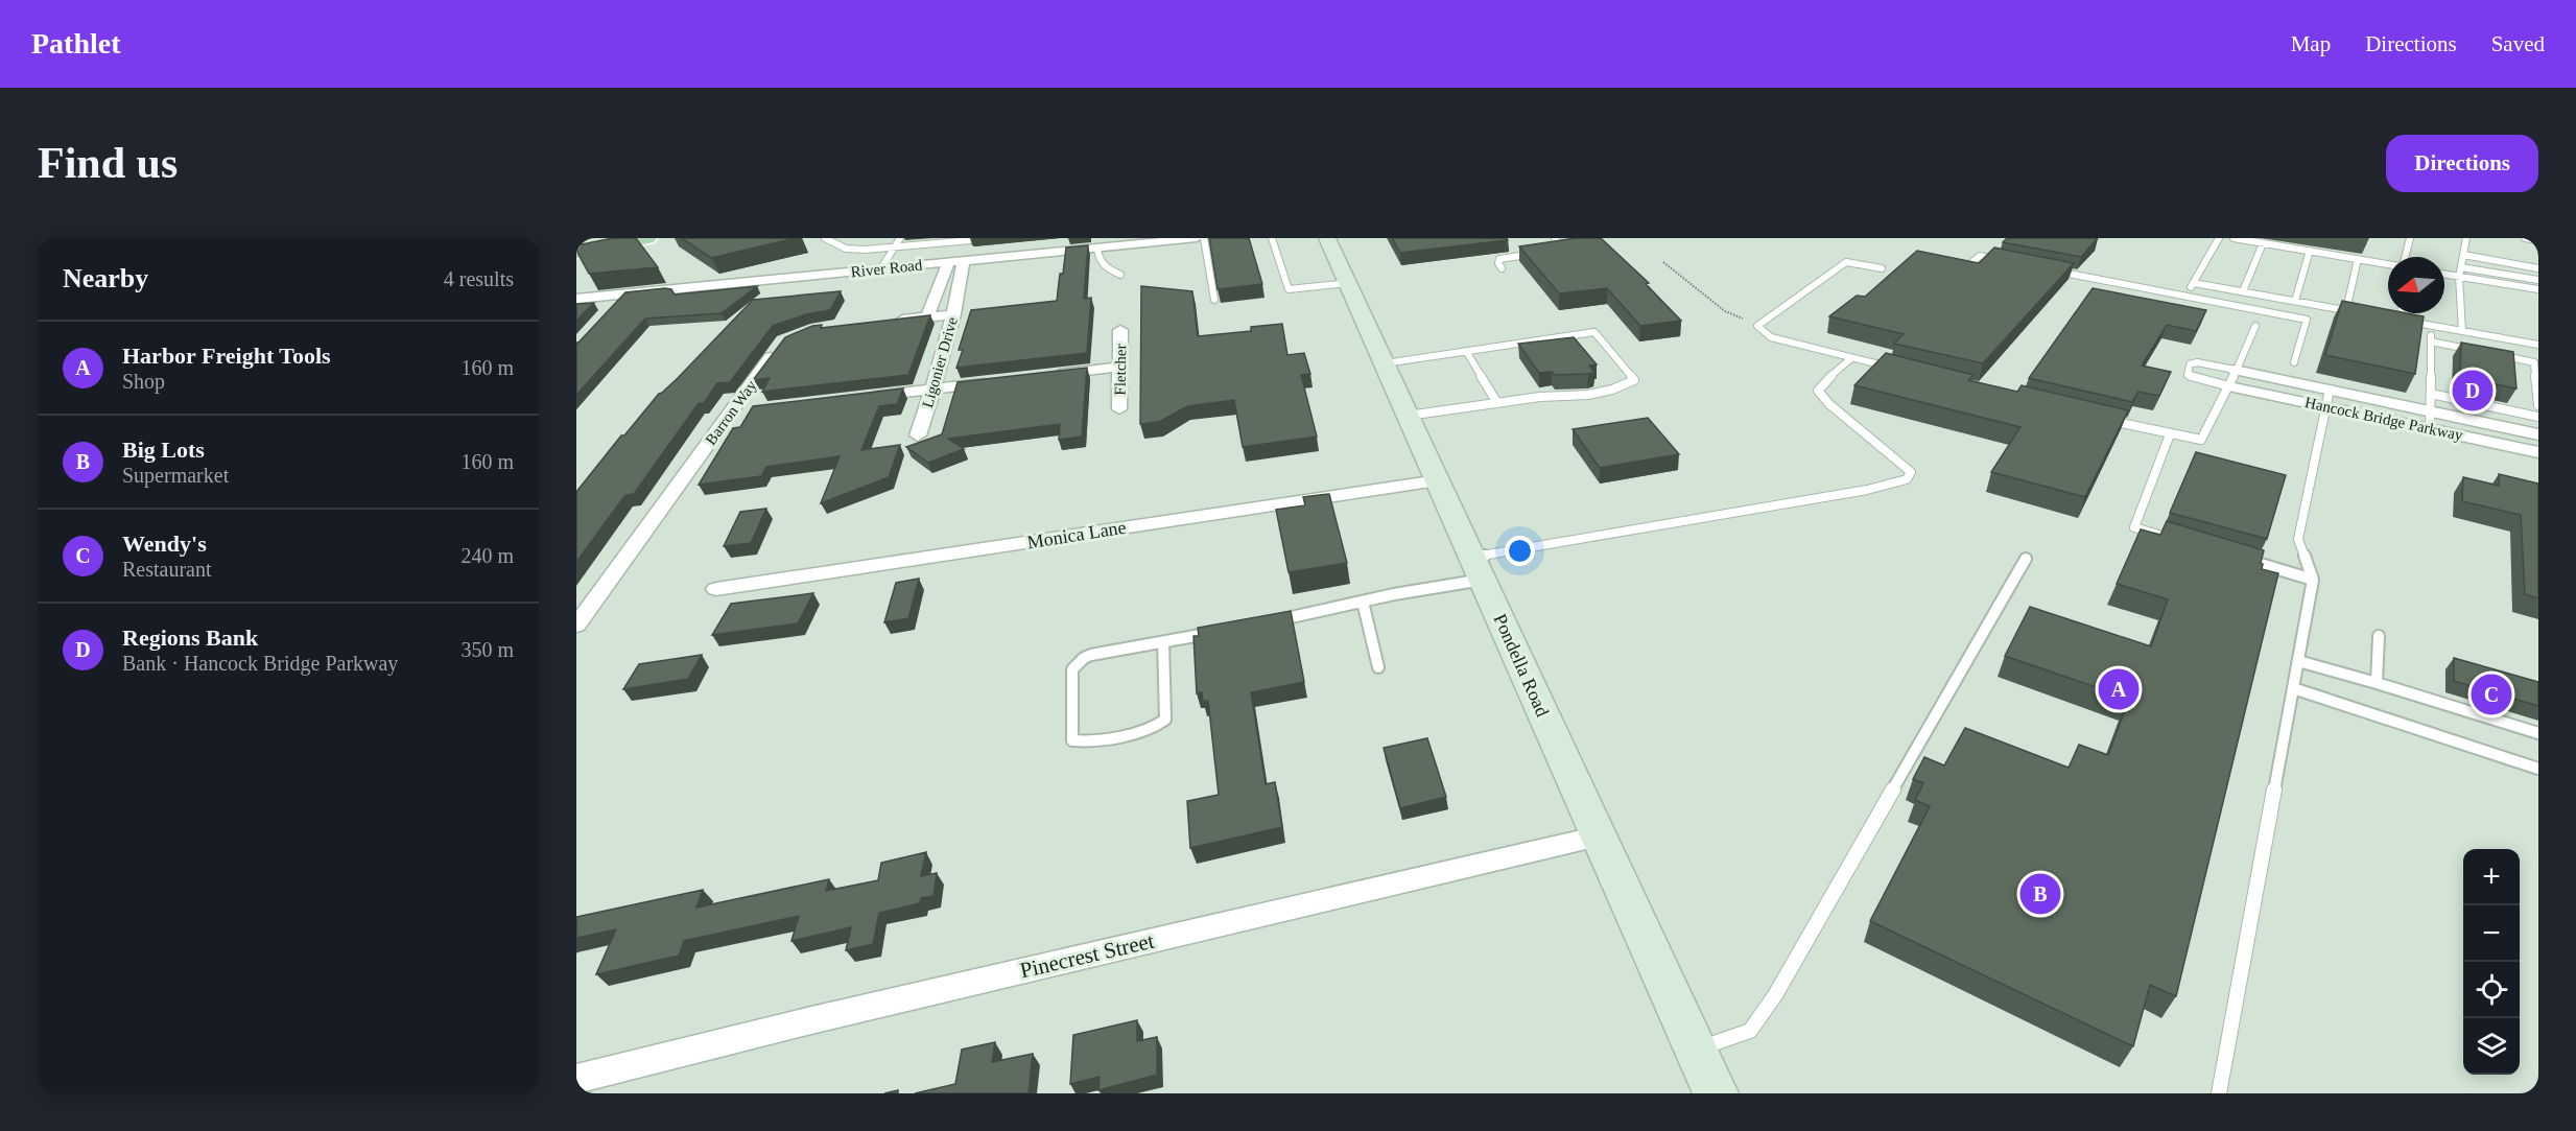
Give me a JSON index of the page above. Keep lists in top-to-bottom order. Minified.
{"streets":{"main road":["Pondella Road"],"street":["River Road","Ligonier Drive","Fletcher","Barron Way","Hancock Bridge Parkway","Monica Lane","Pinecrest Street"]},"crossings":[["River Road","Ligonier Drive"],["Monica Lane","Pondella Road"],["Pondella Road","Pinecrest Street"]],"north":"left","page":{"header":"Pathlet","nav":["Map","Directions","Saved"],"buttons":"Directions","title":"Find us","heading":["Nearby","4 results"],"list":[{"mark":"A","name":"Harbor Freight Tools","note":"Shop","value":"160 m"},{"mark":"B","name":"Big Lots","note":"Supermarket","value":"160 m"},{"mark":"C","name":"Wendy's","note":"Restaurant","value":"240 m"},{"mark":"D","name":"Regions Bank","note":"Bank · Hancock Bridge Parkway","value":"350 m"}],"pins":["D","A","C","B"],"map_buttons":["+","−"]}}
